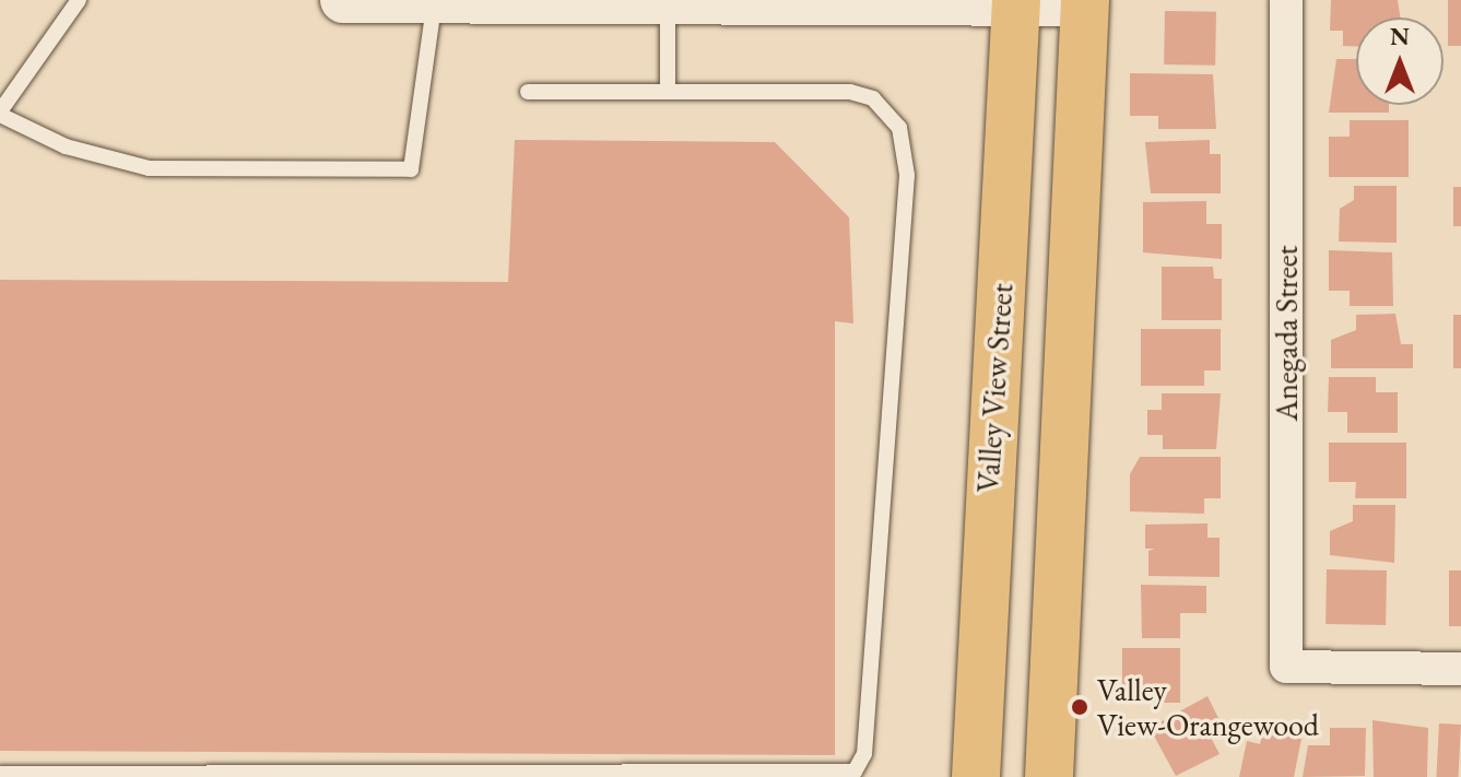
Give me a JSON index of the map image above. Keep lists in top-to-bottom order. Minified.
{"streets":{"main road":["Valley View Street"],"street":["Anegada Street"]},"places":["Valley View-Orangewood"],"north":"top"}
